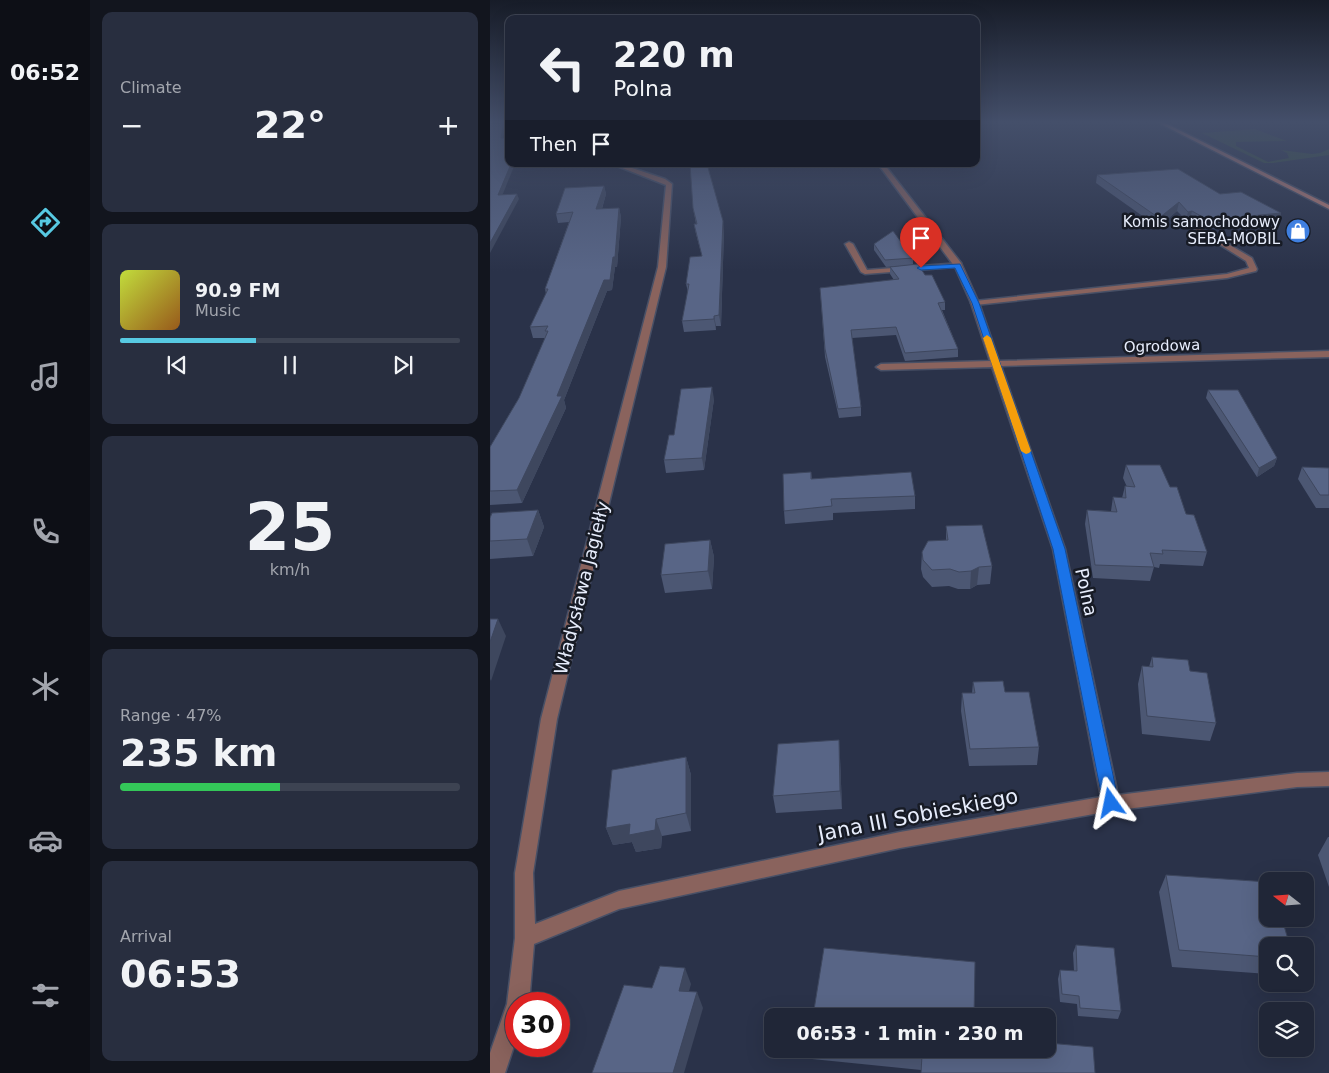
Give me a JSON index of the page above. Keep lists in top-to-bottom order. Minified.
{"streets":{"street":["Ogrodowa","Władysława Jagiełły","Polna","Jana III Sobieskiego"]},"crossings":[["Ogrodowa","Polna"],["Władysława Jagiełły","Jana III Sobieskiego"],["Polna","Jana III Sobieskiego"]],"places":{"shop":["Komis samochodowy SEBA-MOBIL"]},"north":"left","page":{"tabs":"06:52","tile":["Climate",["25","km/h"],["Range · 47%","235 km"],["Arrival","06:53"]],"turn":["220 m","Polna"],"heat":["−","22°","+"],"then":"Then","song":["90.9 FM","Music"],"limit":"30","trip":"06:53 · 1 min · 230 m"}}
